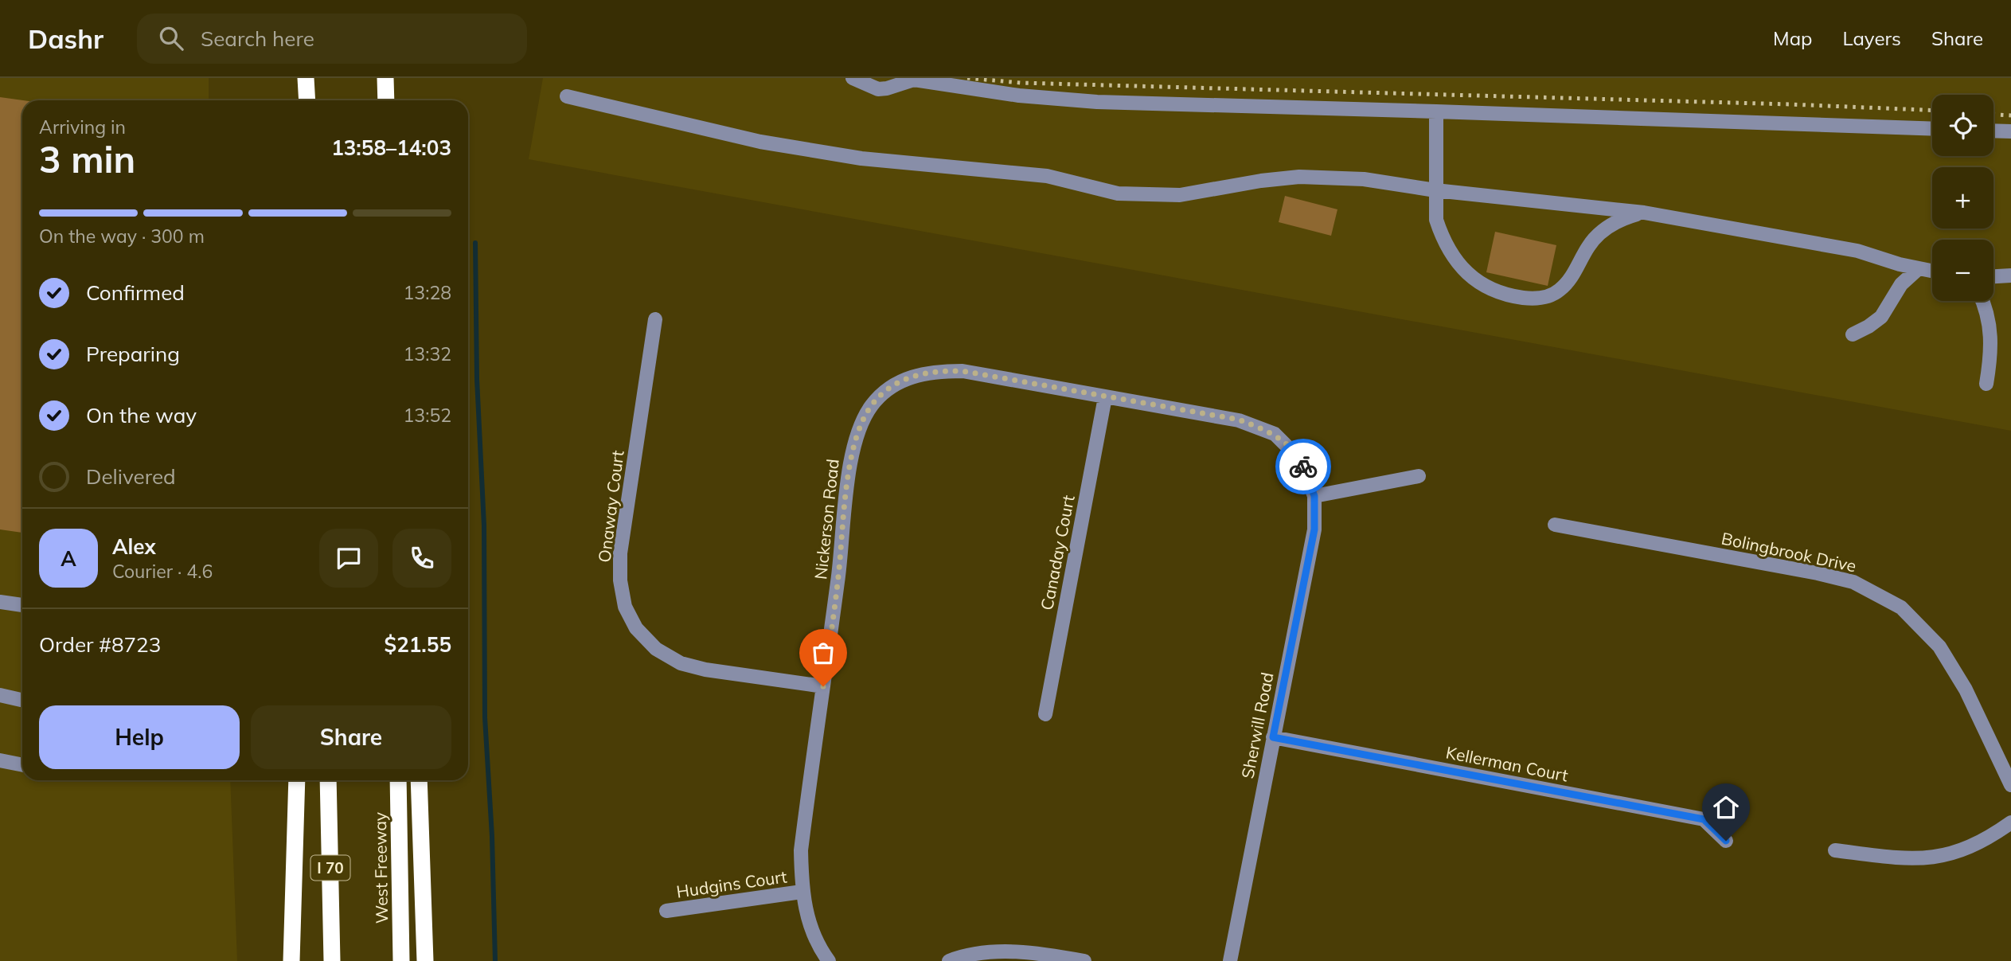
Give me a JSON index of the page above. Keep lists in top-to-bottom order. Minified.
{"streets":{"highway":["I 70","West Freeway"],"street":["Onaway Court","Nickerson Road","Bolingbrook Drive","Canaday Court","Sherwill Road","Kellerman Court","Hudgins Court"]},"crossings":[["Onaway Court","Nickerson Road"],["Nickerson Road","Canaday Court"],["Nickerson Road","Sherwill Road"],["Nickerson Road","Hudgins Court"],["Sherwill Road","Kellerman Court"]],"page":{"header":"Dashr","search":"Search here","nav":["Map","Layers","Share"],"map_buttons":["+","−"],"heading":["3 min","Arriving in","13:58–14:03"],"panel":["Alex","Courier · 4.6","Order #8723","$21.55"],"bar":"On the way · 300 m","list":[["Confirmed","13:28"],["Preparing","13:32"],["On the way","13:52"],"Delivered"],"round":"A","buttons":["Help","Share"]}}
